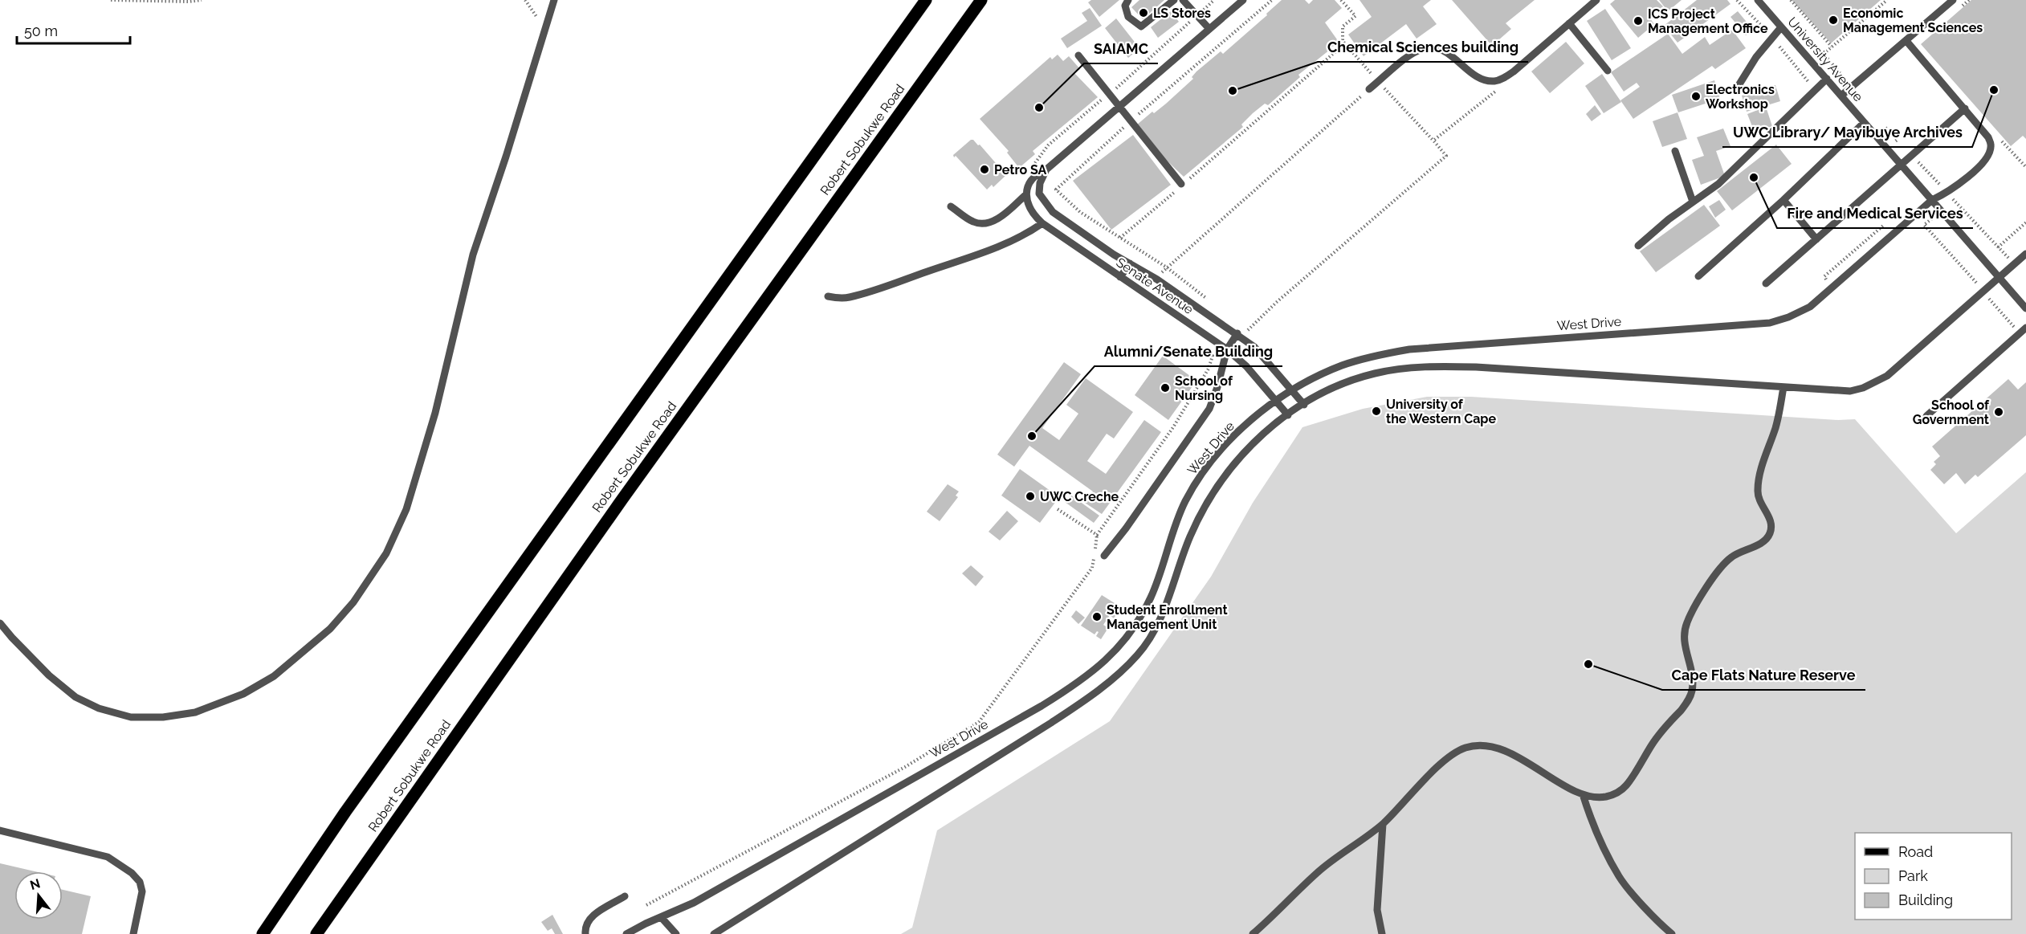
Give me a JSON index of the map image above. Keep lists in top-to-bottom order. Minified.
{"streets":{"main road":["Robert Sobukwe Road"],"lane":["University Avenue","Senate Avenue","West Drive"]},"crossings":[["University Avenue","West Drive"],["Senate Avenue","West Drive"]],"places":["LS Stores","Economic Management Sciences","ICS Project Management Office","UWC Library/ Mayibuye Archives","Chemical Sciences building","Electronics Workshop","SAIAMC","Petro SA","Fire and Medical Services","School of Nursing","University of the Western Cape","School of Government","Alumni/Senate Building","UWC Creche","Student Enrollment Management Unit","Cape Flats Nature Reserve"],"legend":["Road","Park","Building"],"scale_bar":"50 m","north":"top"}
